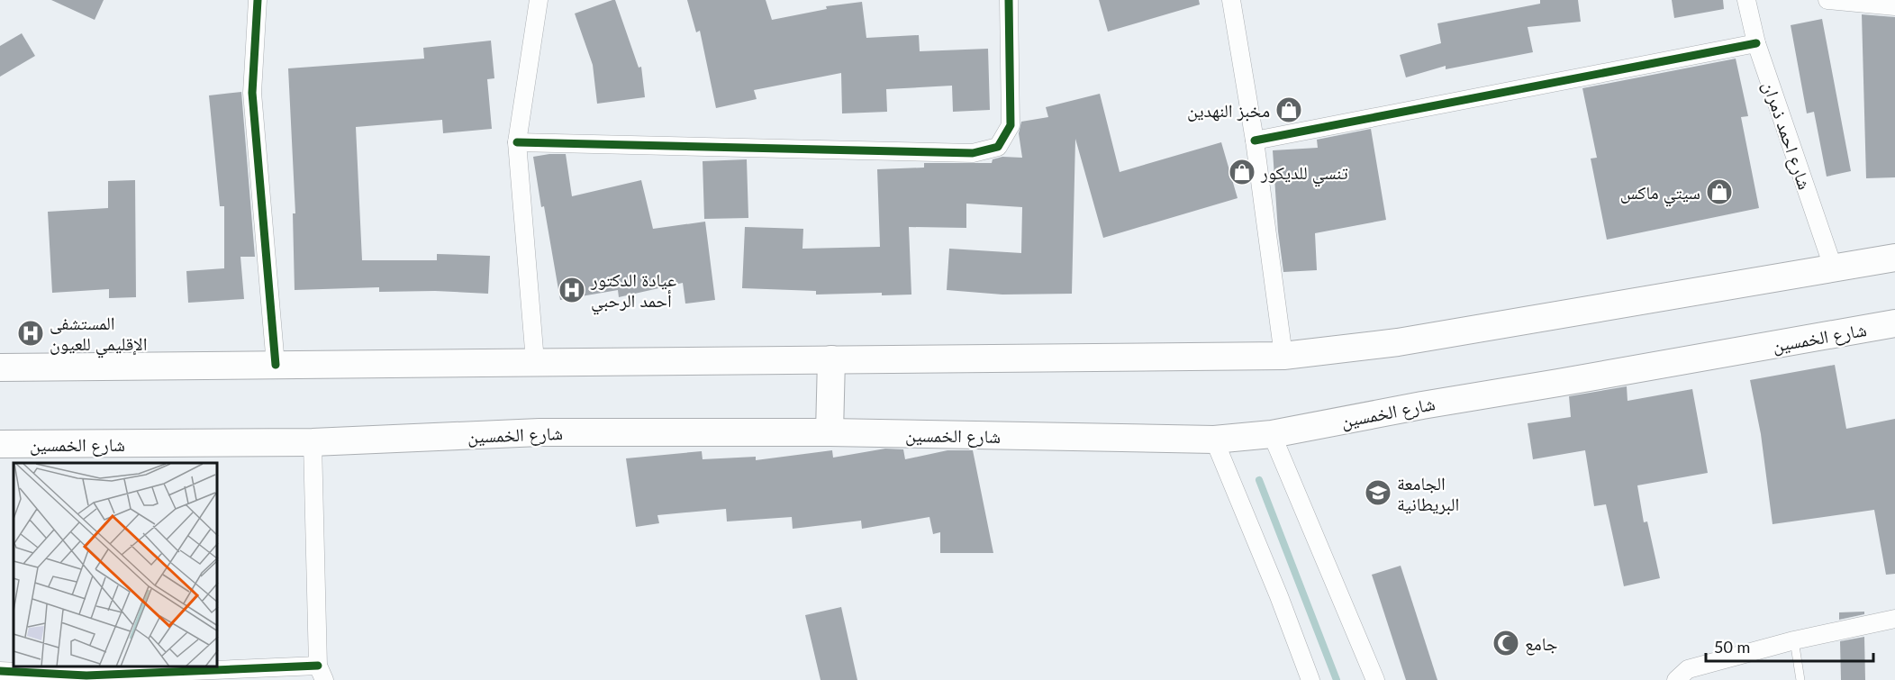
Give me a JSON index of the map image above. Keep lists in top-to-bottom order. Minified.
{"streets":{"main road":["شارع الخمسين"],"street":["شارع احمد ذمران"]},"places":{"shop":["مخبز النهدين","تنسي للديكور","سيتي ماكس"],"hospital":["عيادة الدكتور أحمد الرحبي","المستشفى الإقليمي للعيون"],"school or university":["الجامعة البريطانية"],"mosque":["جامع"]},"scale_bar":"50 m"}
